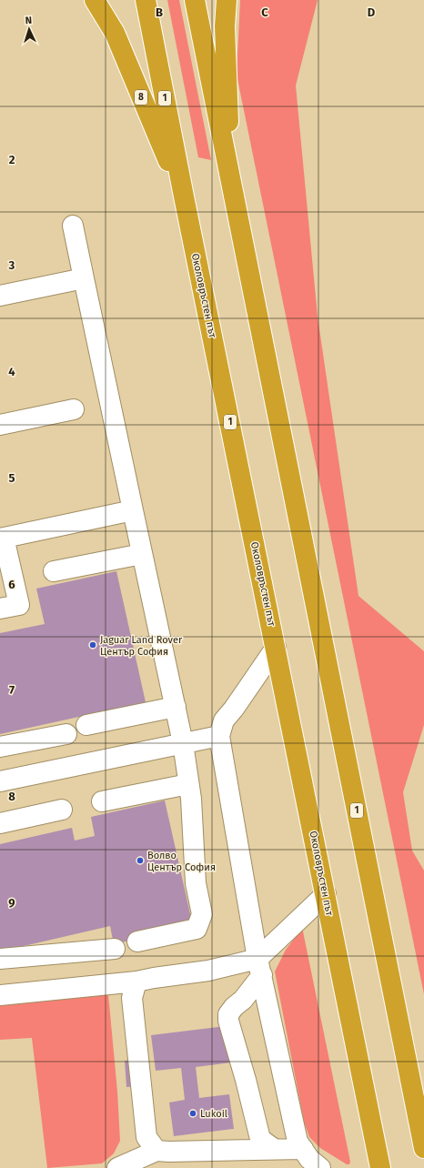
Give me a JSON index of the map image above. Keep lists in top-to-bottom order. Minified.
{"streets":{"highway":["8","1","Околовръстен път"]},"crossings":[["8","Околовръстен път"]],"places":["Jaguar Land Rover Център София","Волво Център София","Lukoil"],"north":"top","grid":{"columns":["B","C","D"],"rows":["2","3","4","5","6","7","8","9"]}}
